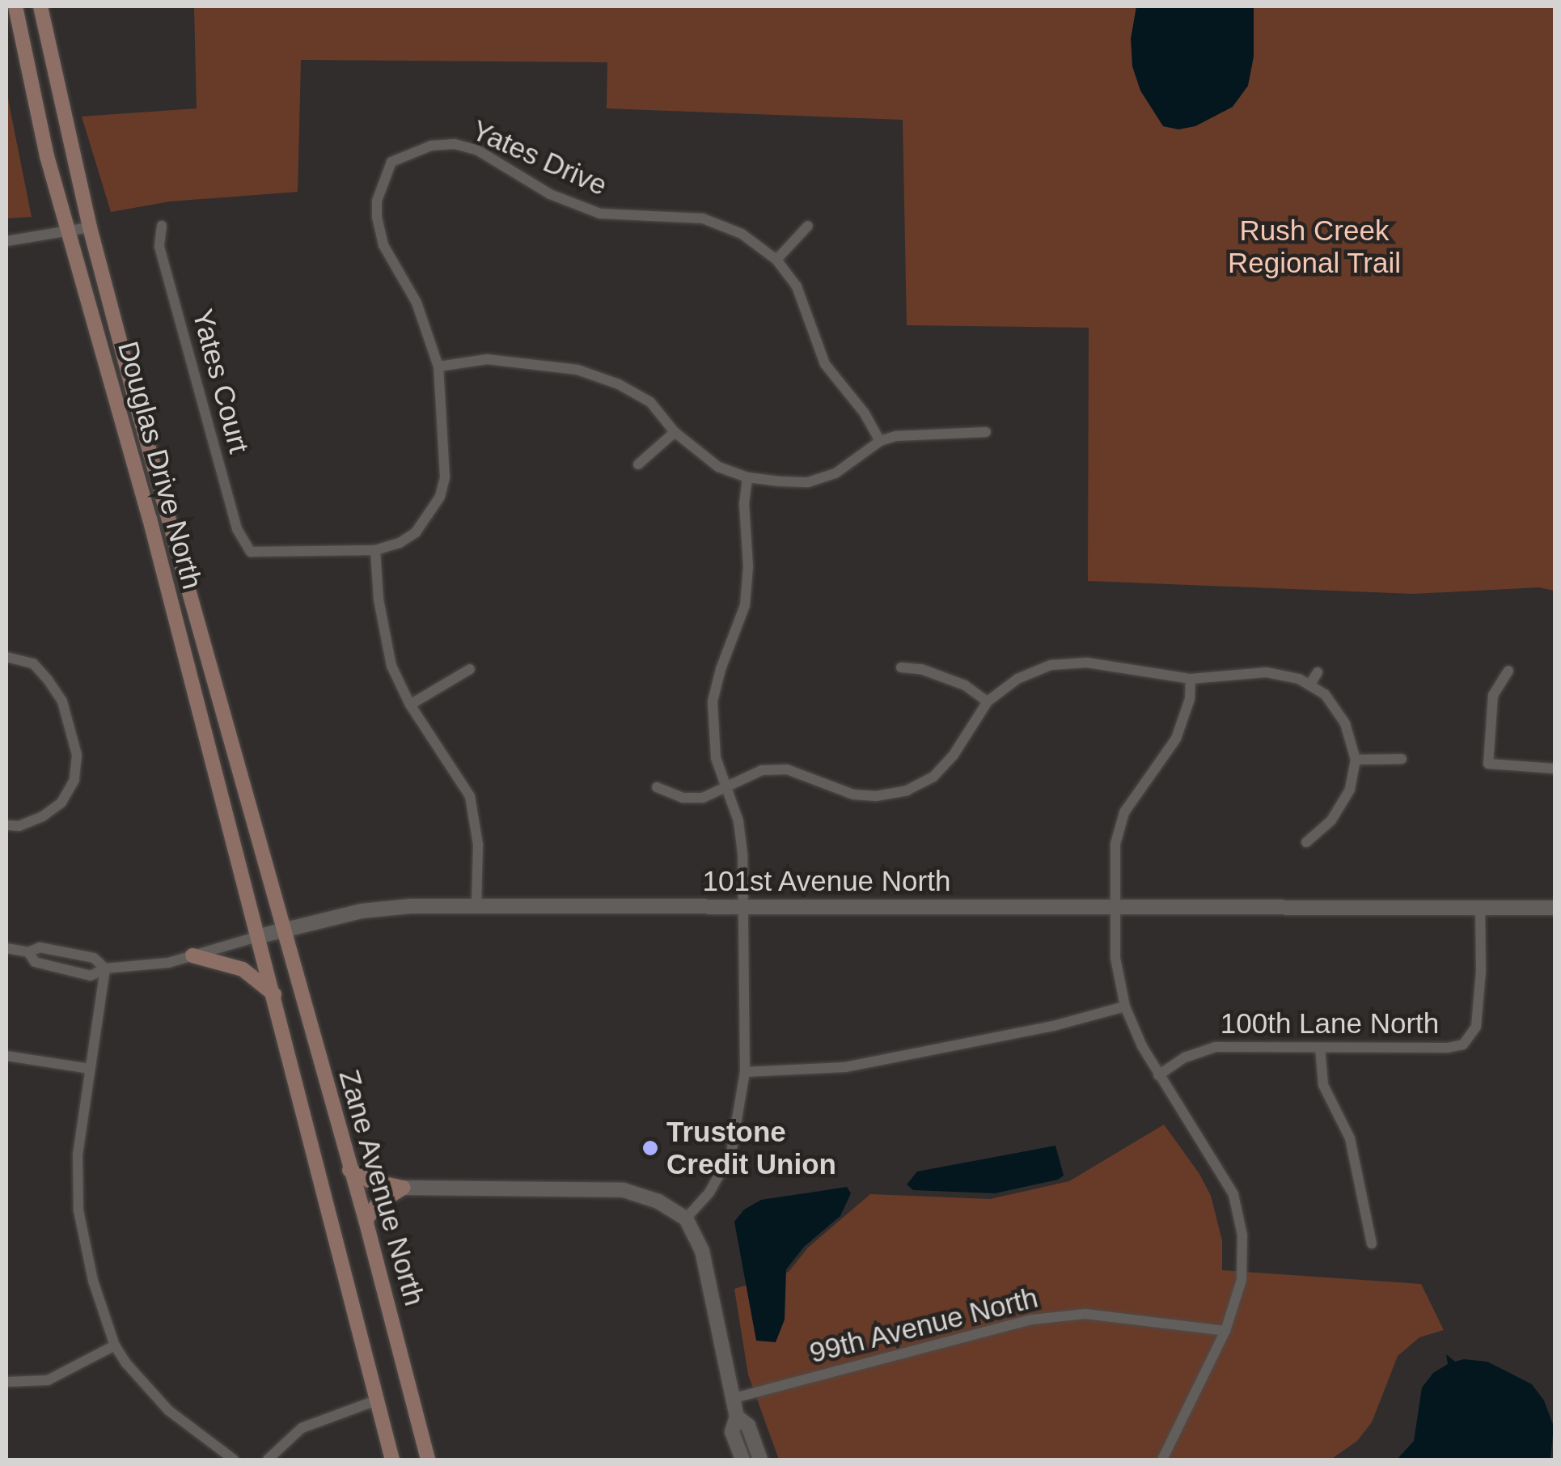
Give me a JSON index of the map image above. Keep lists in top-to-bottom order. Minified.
{"streets":{"main road":["Douglas Drive North","Zane Avenue North"],"street":["Yates Drive","Yates Court","101st Avenue North","100th Lane North","99th Avenue North"]},"crossings":[["Yates Drive","Yates Court"],["Douglas Drive North","101st Avenue North"],["Douglas Drive North","Zane Avenue North"],["101st Avenue North","100th Lane North"],["101st Avenue North","Zane Avenue North"]],"parks":["Rush Creek Regional Trail"],"places":["Trustone Credit Union"]}
